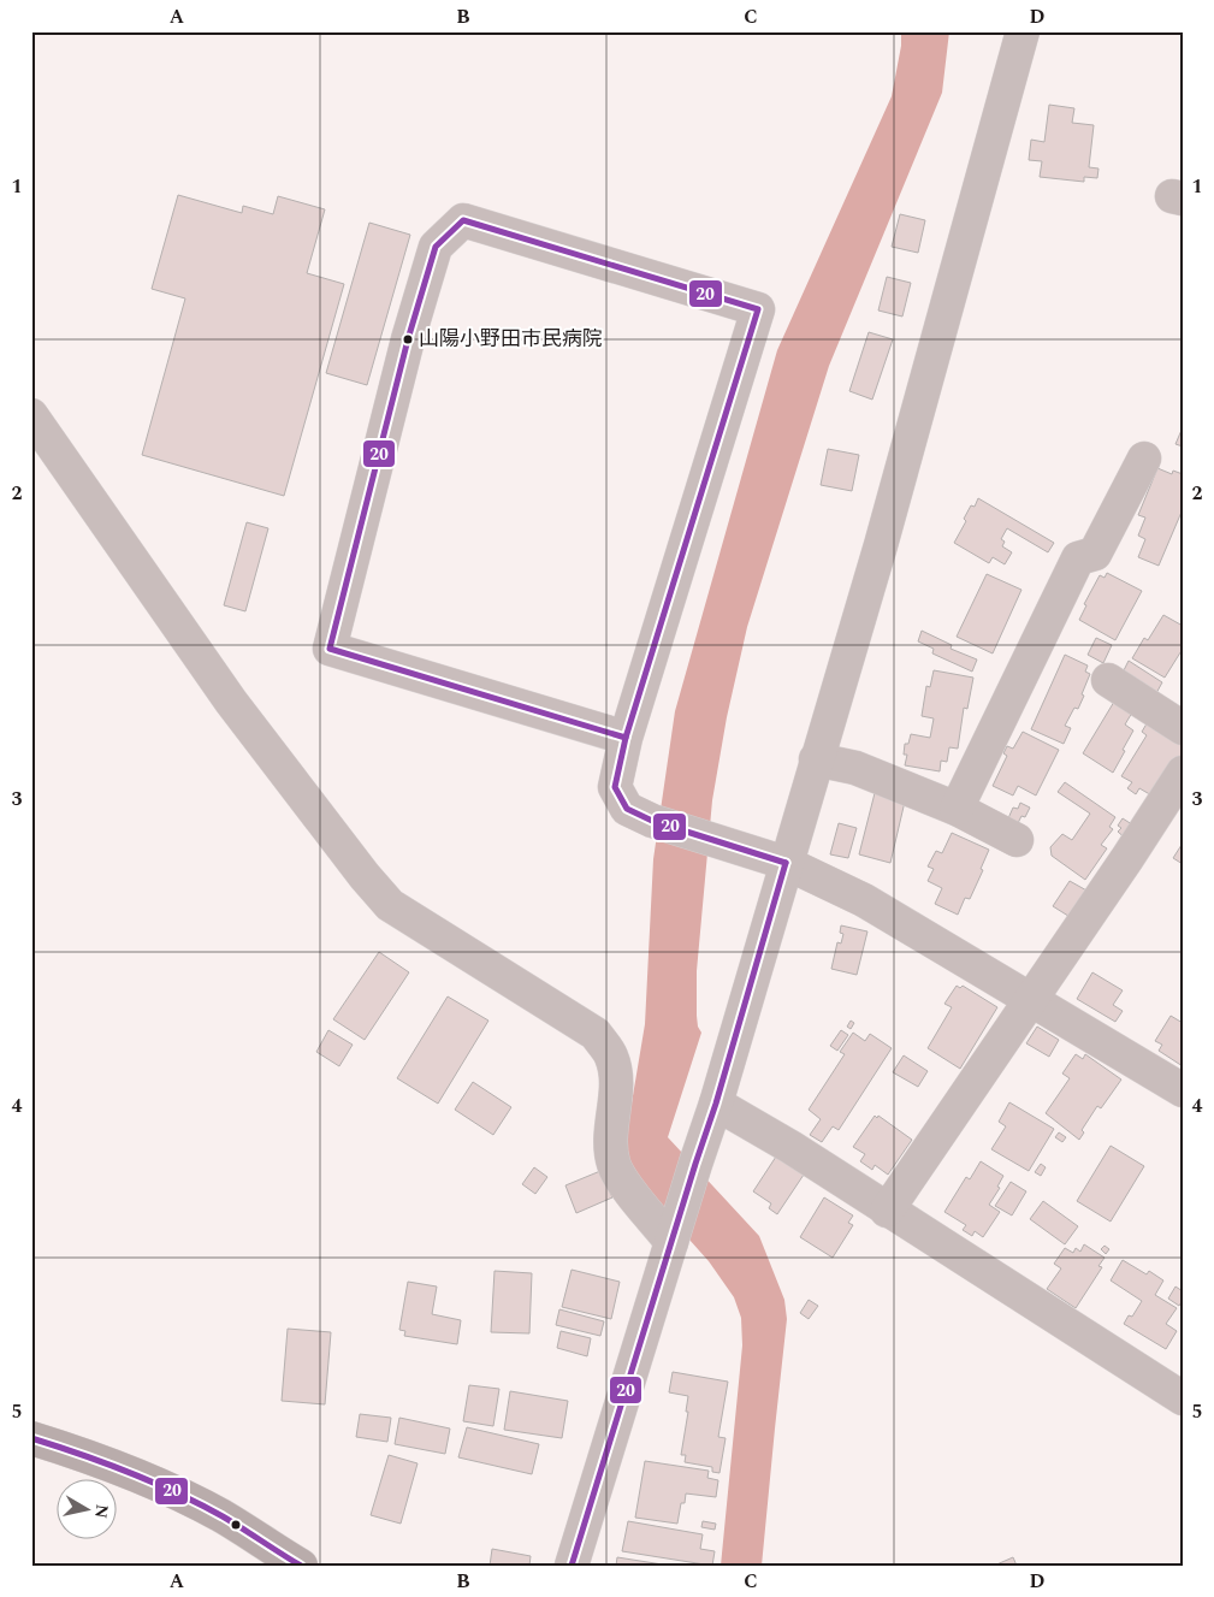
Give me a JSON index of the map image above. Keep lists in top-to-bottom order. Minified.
{"places":["山陽小野田市民病院"],"lines":["transit line 20"],"north":"right","grid":{"columns":["A","B","C","D"],"rows":["1","2","3","4","5"]}}
